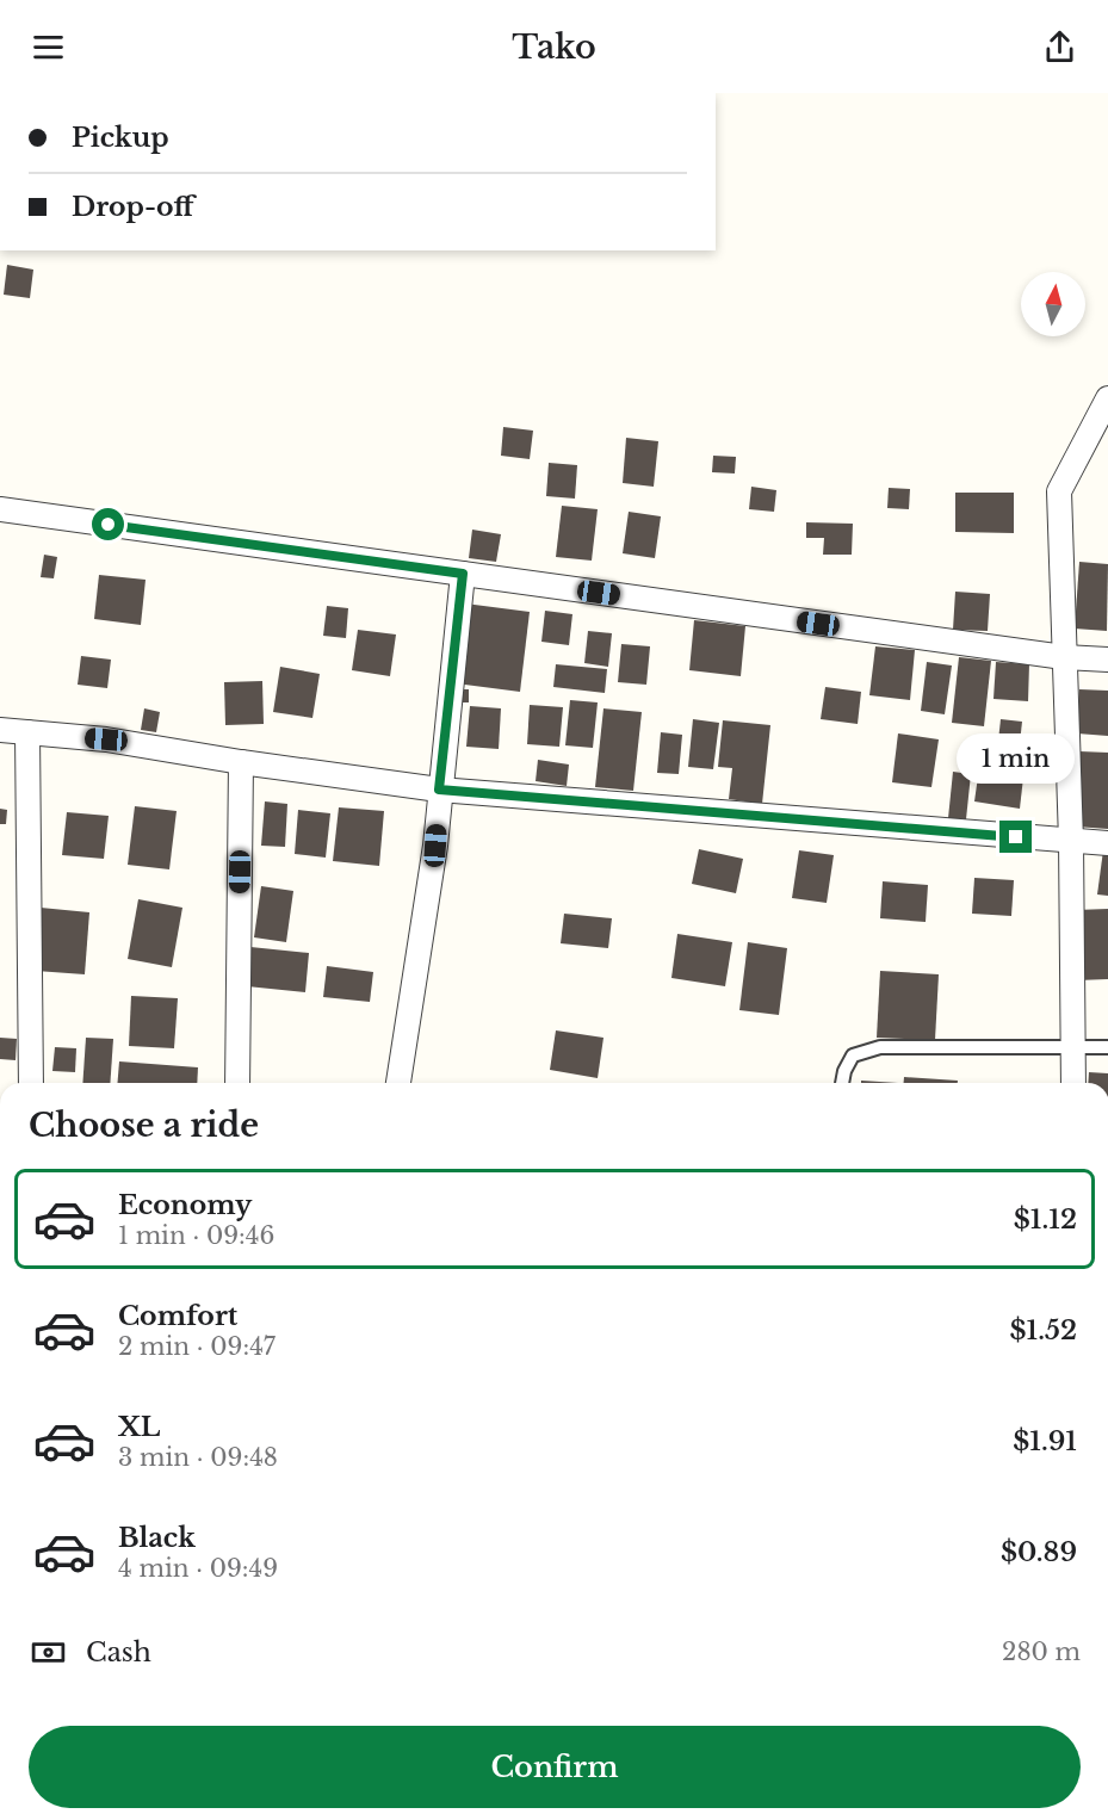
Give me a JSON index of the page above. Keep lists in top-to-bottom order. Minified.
{"north":"top","page":{"header":"Tako","banner":["Pickup","Drop-off"],"bubble":"1 min","heading":"Choose a ride","list":[{"name":"Economy","note":"1 min · 09:46","value":"$1.12"},{"name":"Comfort","note":"2 min · 09:47","value":"$1.52"},{"name":"XL","note":"3 min · 09:48","value":"$1.91"},{"name":"Black","note":"4 min · 09:49","value":"$0.89"}],"pay":["Cash","280 m"],"buttons":"Confirm"}}
